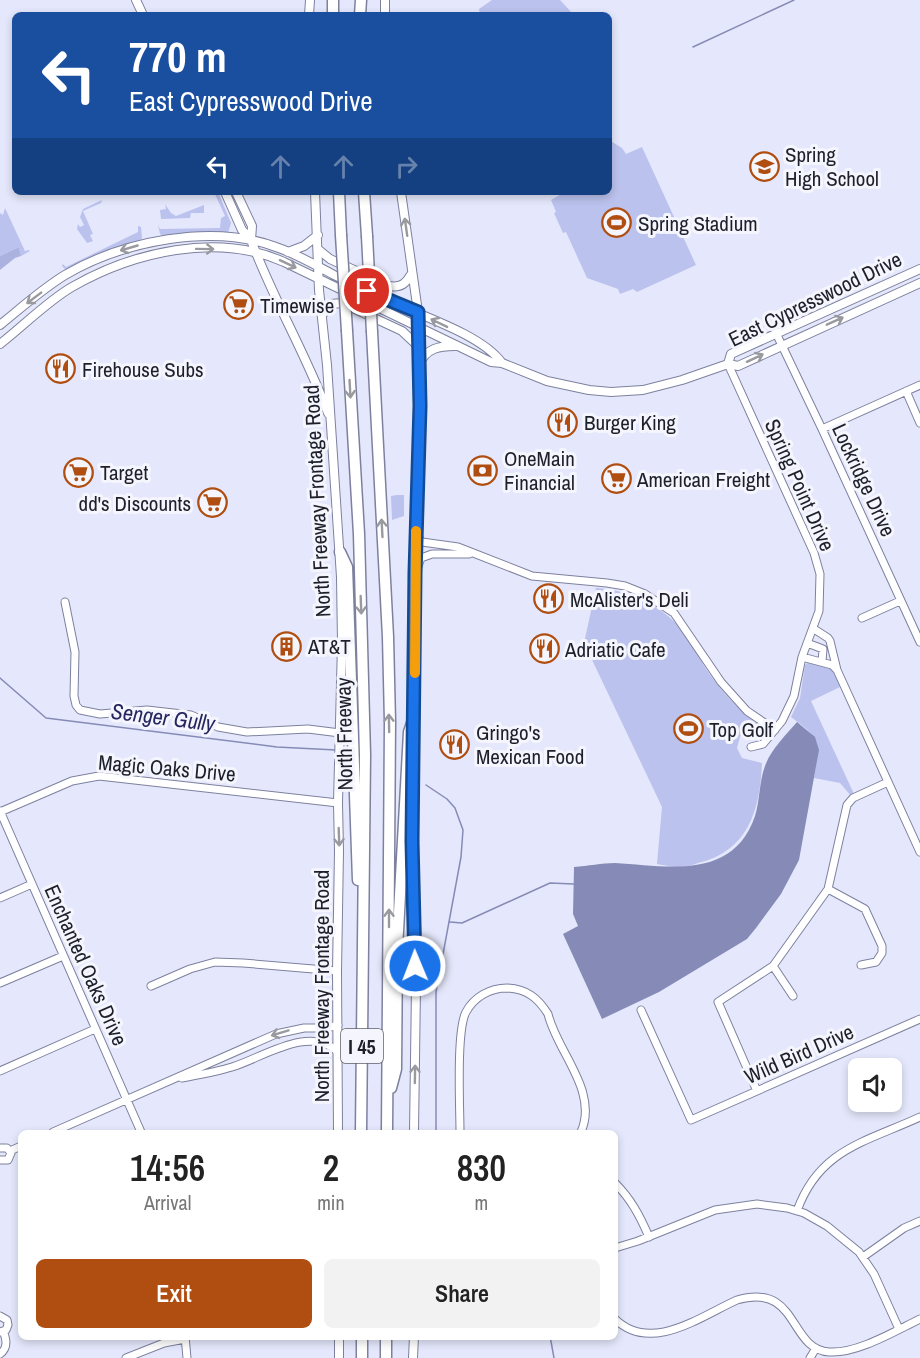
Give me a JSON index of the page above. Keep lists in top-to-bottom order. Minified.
{"streets":{"highway":["North Freeway","I 45"],"main road":["East Cypresswood Drive","North Freeway Frontage Road"],"street":["Lockridge Drive","Spring Point Drive","Magic Oaks Drive","Enchanted Oaks Drive","Wild Bird Drive"]},"crossings":[["East Cypresswood Drive","Lockridge Drive"],["East Cypresswood Drive","Spring Point Drive"],["East Cypresswood Drive","North Freeway Frontage Road"],["North Freeway Frontage Road","Magic Oaks Drive"],["Magic Oaks Drive","Enchanted Oaks Drive"]],"water":["Senger Gully"],"places":{"school or university":["Spring High School"],"sports":["Spring Stadium","Top Golf"],"supermarket":["Timewise","Target","American Freight","dd's Discounts"],"restaurant":["Firehouse Subs","Burger King","McAlister's Deli","Adriatic Cafe","Gringo's Mexican Food"],"bank":["OneMain Financial"],"building":["AT&T"]},"page":{"turn":["770 m","East Cypresswood Drive"],"eta":["14:56","Arrival","2","min","830","m"],"buttons":["Exit","Share"]}}
